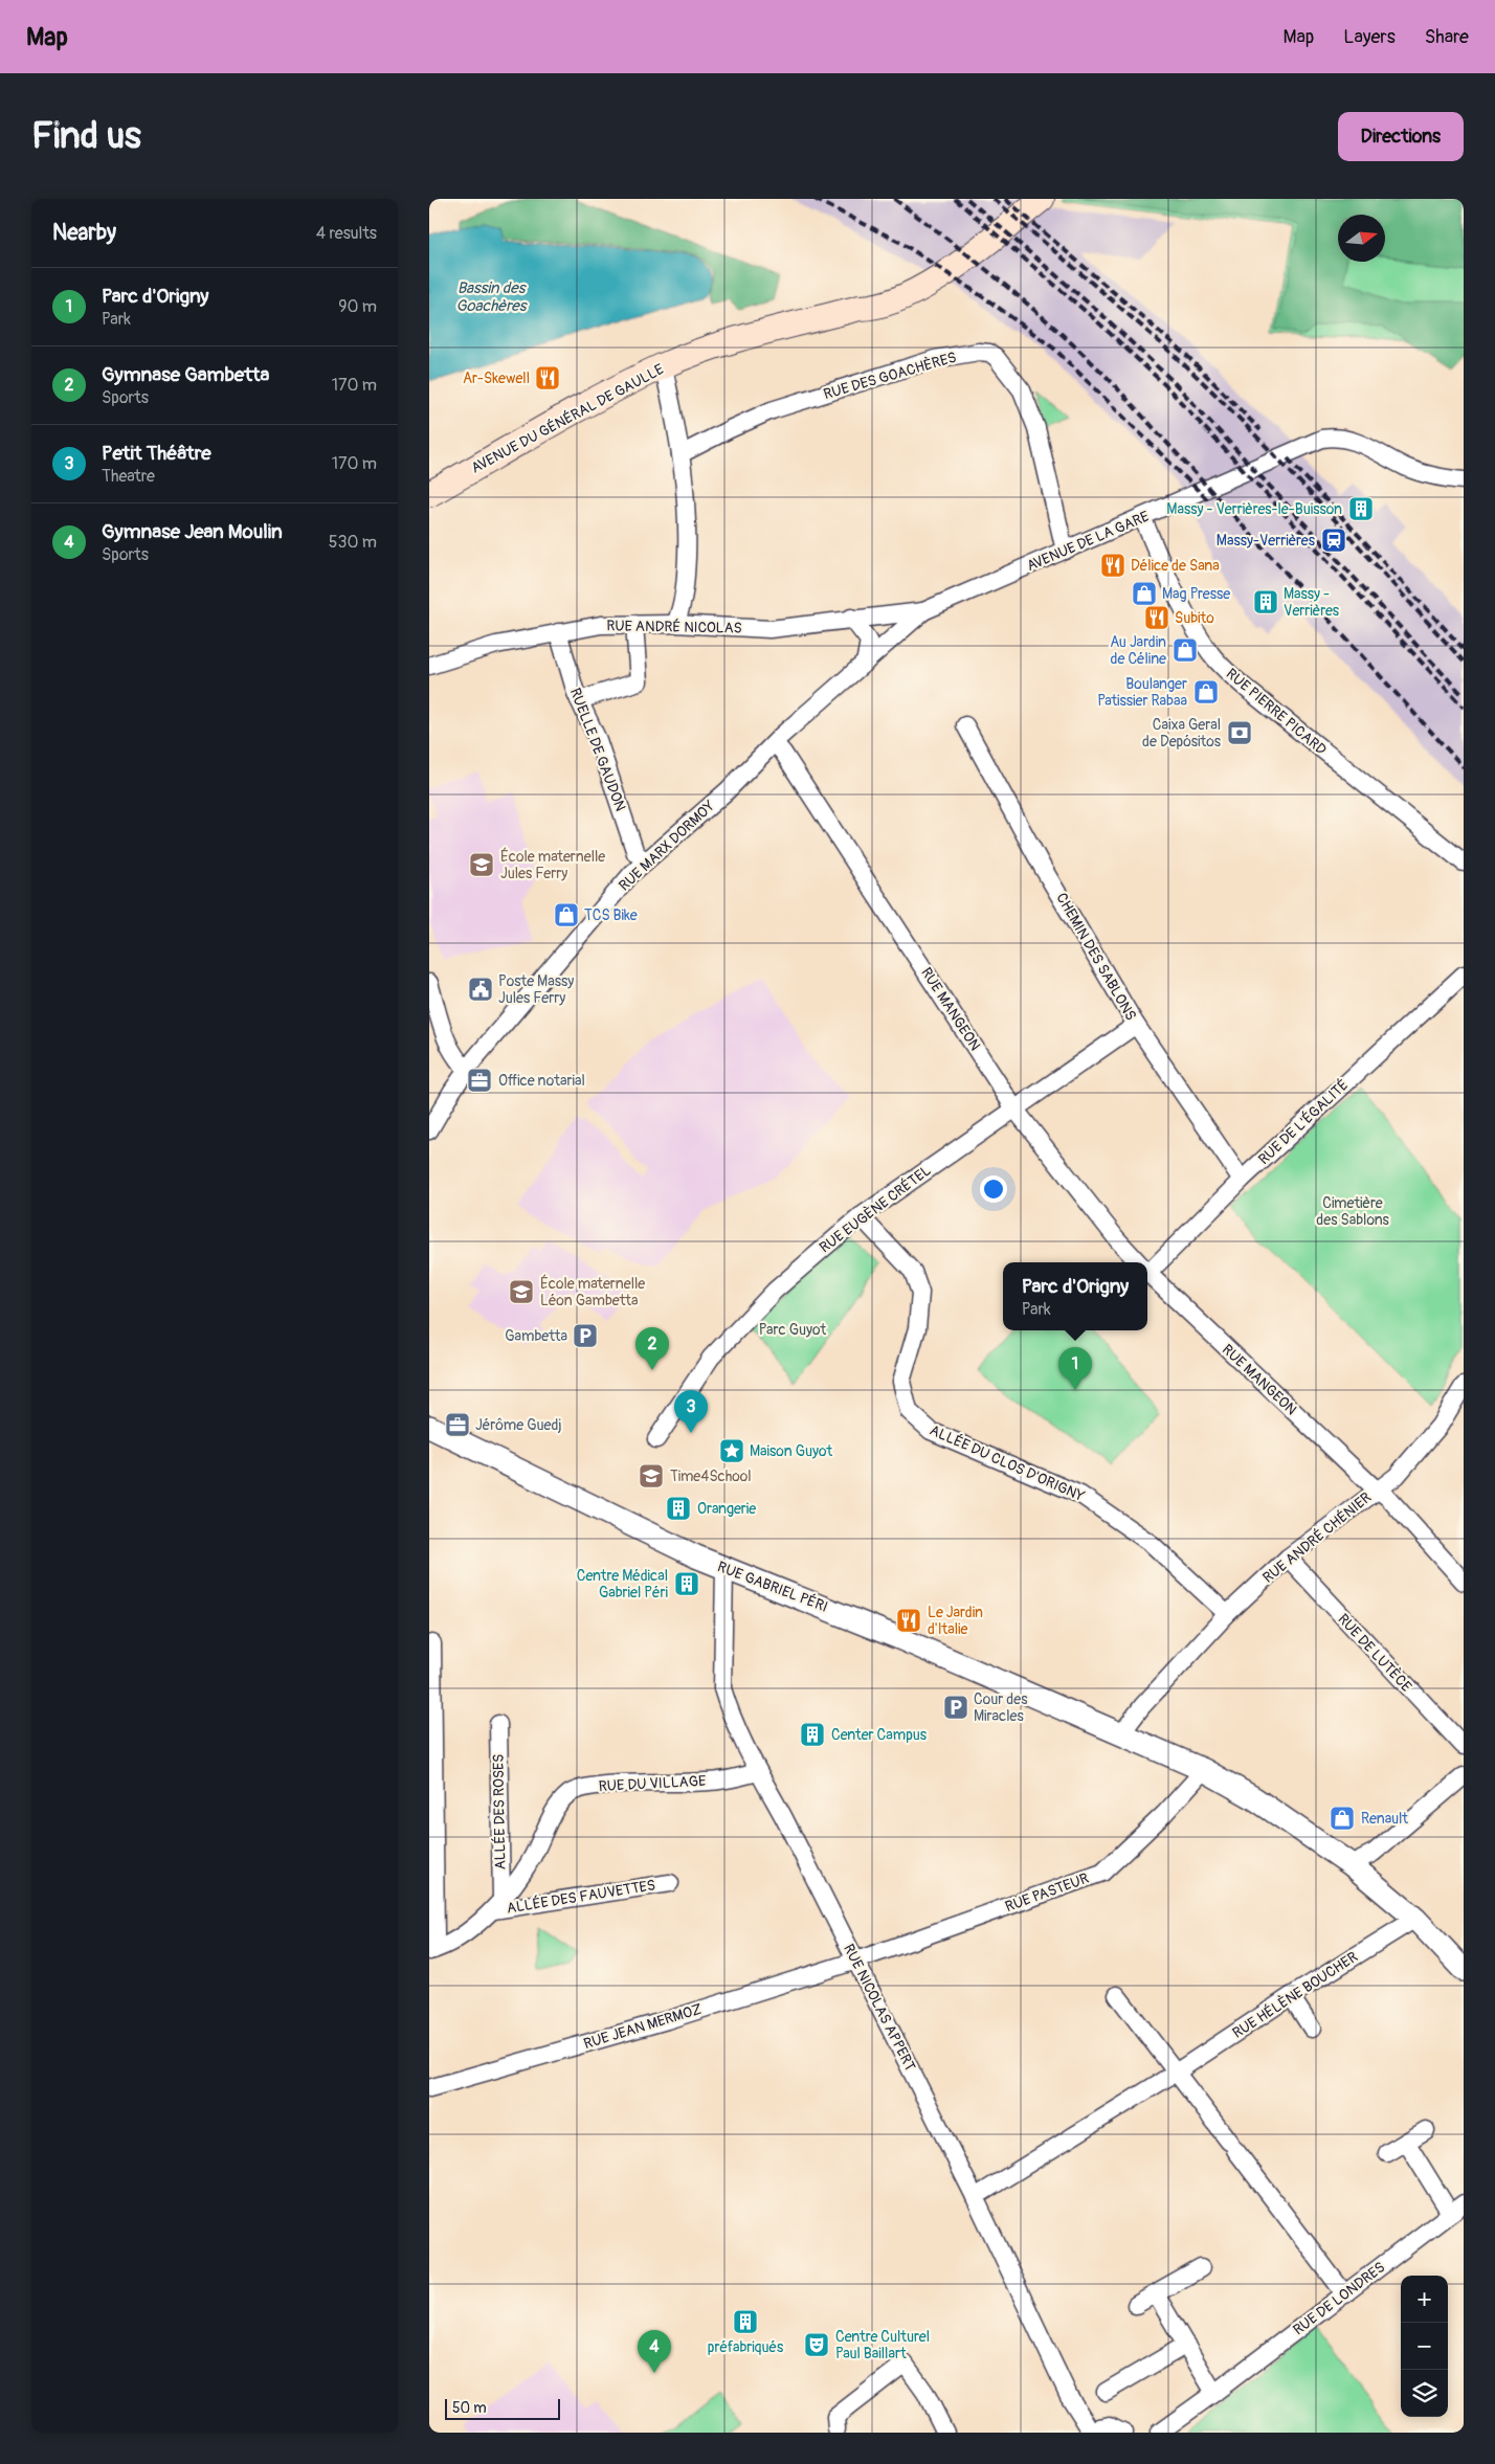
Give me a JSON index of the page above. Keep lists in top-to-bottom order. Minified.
{"streets":{"main road":["AVENUE DU GÉNÉRAL DE GAULLE"],"street":["RUE DES GOACHÈRES","AVENUE DE LA GARE","RUE ANDRÉ NICOLAS","RUE PIERRE PICARD","RUELLE DE GAUDON","RUE MARX DORMOY","CHEMIN DES SABLONS","RUE MANGEON","RUE DE L'ÉGALITÉ","RUE EUGÈNE CRÉTEL","ALLÉE DU CLOS D'ORIGNY","RUE ANDRÉ CHÉNIER","RUE GABRIEL PÉRI","RUE DE LUTÈCE","RUE DU VILLAGE","ALLÉE DES ROSES","RUE PASTEUR","ALLÉE DES FAUVETTES","RUE HÉLÈNE BOUCHER","RUE NICOLAS APPERT","RUE JEAN MERMOZ","RUE DE LONDRES"]},"crossings":[["RUE DES GOACHÈRES","AVENUE DE LA GARE"],["AVENUE DE LA GARE","RUE ANDRÉ NICOLAS"],["AVENUE DE LA GARE","RUE PIERRE PICARD"],["AVENUE DE LA GARE","RUE MARX DORMOY"],["RUE ANDRÉ NICOLAS","RUELLE DE GAUDON"],["RUE ANDRÉ NICOLAS","RUE MARX DORMOY"],["RUELLE DE GAUDON","RUE MARX DORMOY"],["RUE MARX DORMOY","RUE MANGEON"],["CHEMIN DES SABLONS","RUE DE L'ÉGALITÉ"],["CHEMIN DES SABLONS","RUE EUGÈNE CRÉTEL"],["RUE MANGEON","RUE EUGÈNE CRÉTEL"],["RUE MANGEON","RUE ANDRÉ CHÉNIER"],["RUE EUGÈNE CRÉTEL","ALLÉE DU CLOS D'ORIGNY"],["ALLÉE DU CLOS D'ORIGNY","RUE ANDRÉ CHÉNIER"],["RUE ANDRÉ CHÉNIER","RUE GABRIEL PÉRI"],["RUE ANDRÉ CHÉNIER","RUE DE LUTÈCE"],["RUE GABRIEL PÉRI","RUE PASTEUR"],["RUE GABRIEL PÉRI","RUE HÉLÈNE BOUCHER"],["RUE GABRIEL PÉRI","RUE NICOLAS APPERT"],["RUE DU VILLAGE","ALLÉE DES ROSES"],["RUE DU VILLAGE","ALLÉE DES FAUVETTES"],["RUE DU VILLAGE","RUE NICOLAS APPERT"],["ALLÉE DES ROSES","ALLÉE DES FAUVETTES"],["RUE PASTEUR","RUE NICOLAS APPERT"],["RUE PASTEUR","RUE JEAN MERMOZ"],["RUE HÉLÈNE BOUCHER","RUE NICOLAS APPERT"],["RUE NICOLAS APPERT","RUE JEAN MERMOZ"]],"water":["Bassin des Goachères"],"parks":["Cimetière des Sablons","Parc Guyot"],"places":{"restaurant":["Ar-Skewell","Délice de Sana","Subito","Le Jardin d'Italie"],"building":["Massy - Verrières-le-Buisson","Massy - Verrières","Orangerie","Centre Médical Gabriel Péri","Center Campus","préfabriqués"],"station":["Massy-Verrières"],"shop":["Mag Presse","Au Jardin de Céline","Boulanger Patissier Rabaa","TCS Bike","Renault"],"bank":["Caixa Geral de Depósitos"],"school or university":["École maternelle Jules Ferry","École maternelle Léon Gambetta","Time4School"],"public building":["Poste Massy Jules Ferry"],"office":["Office notarial","Jérôme Guedj"],"parking":["Gambetta","Cour des Miracles"],"place":["Maison Guyot"],"theatre":["Centre Culturel Paul Baillart"]},"scale_bar":"50 m","north":"right","page":{"header":"Map","nav":["Map","Layers","Share"],"buttons":"Directions","title":"Find us","heading":["Nearby","4 results"],"list":[{"mark":"1","name":"Parc d'Origny","note":"Park","value":"90 m"},{"mark":"2","name":"Gymnase Gambetta","note":"Sports","value":"170 m"},{"mark":"3","name":"Petit Théâtre","note":"Theatre","value":"170 m"},{"mark":"4","name":"Gymnase Jean Moulin","note":"Sports","value":"530 m"}],"popup":["Parc d'Origny","Park"],"pins":["2","1","3","4"],"map_buttons":["+","−"],"scale":"50 m"}}
